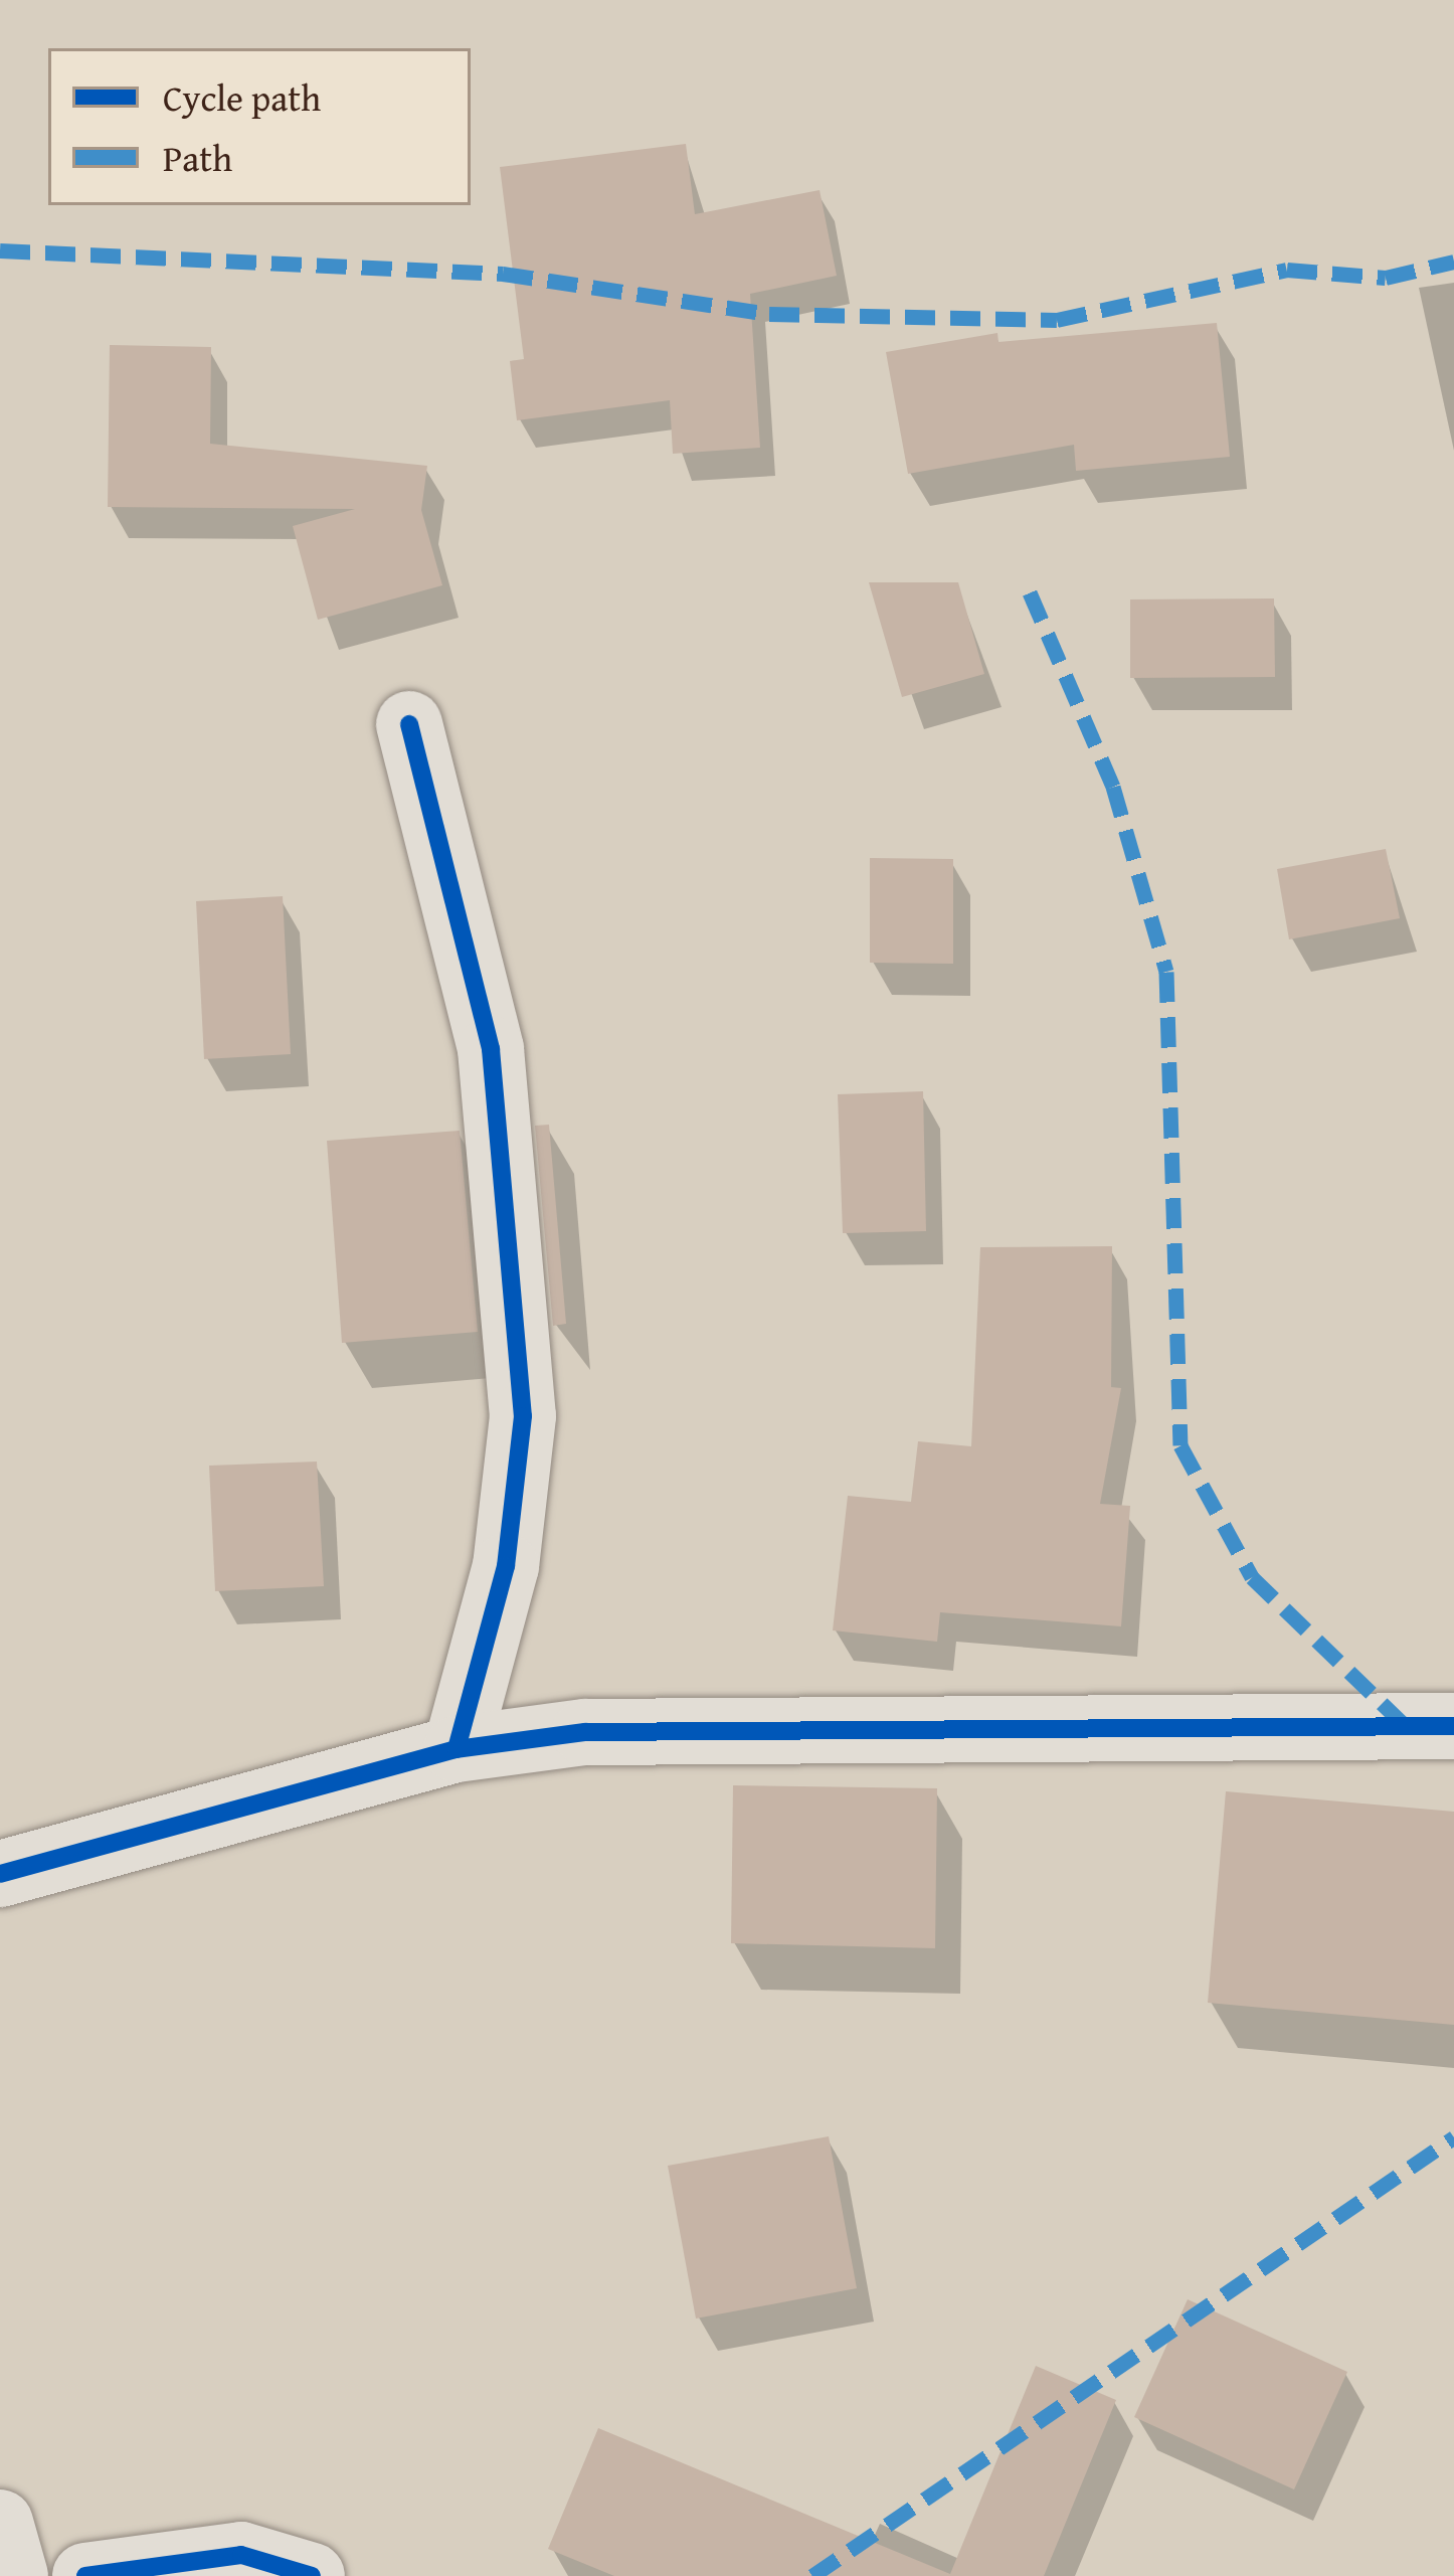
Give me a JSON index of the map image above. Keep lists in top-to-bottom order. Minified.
{"legend":["Cycle path","Path"]}
